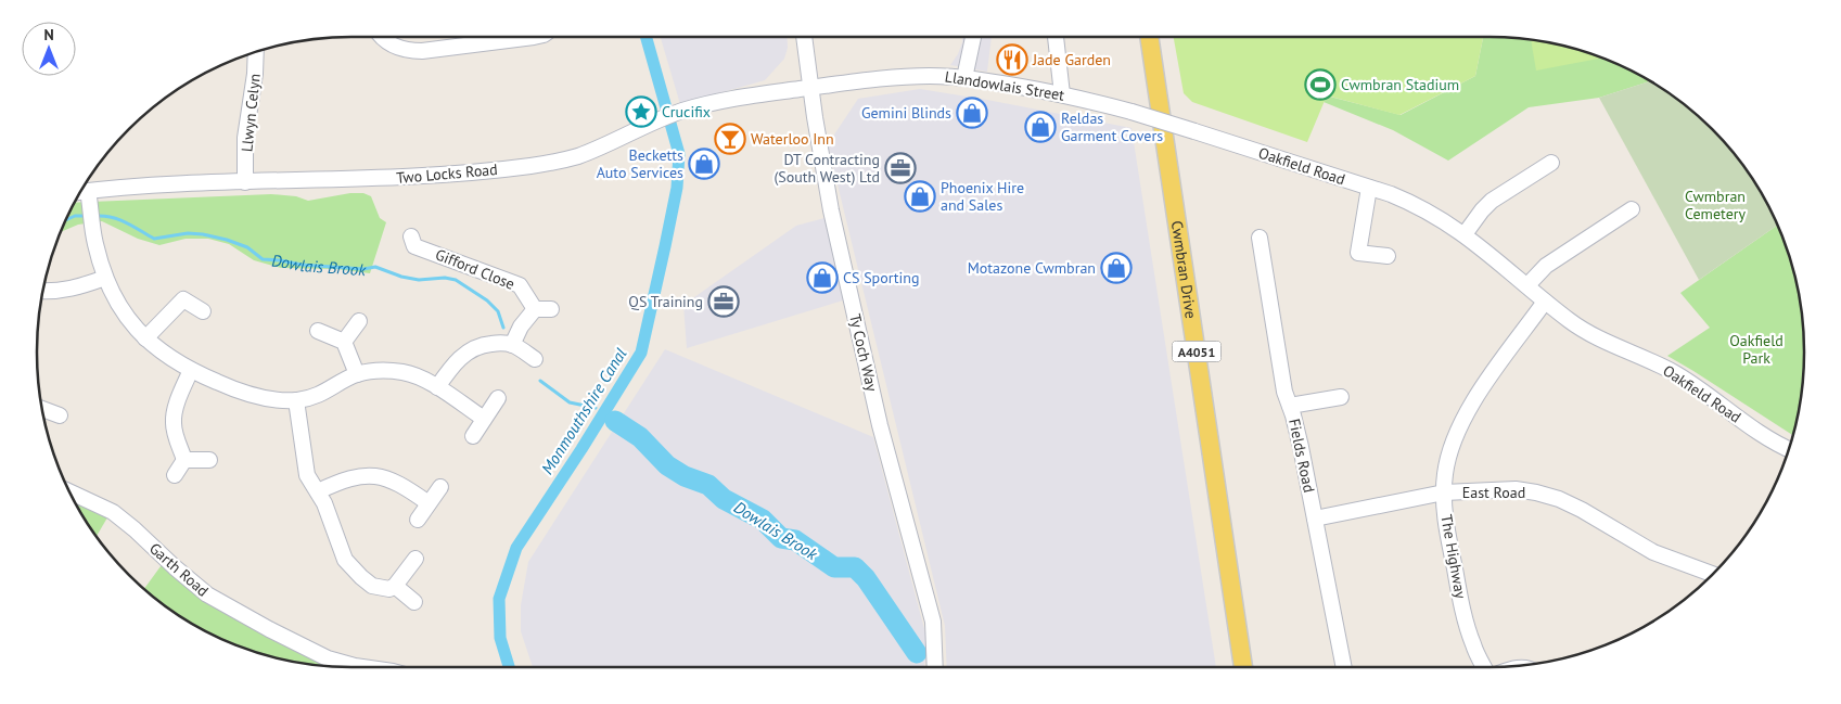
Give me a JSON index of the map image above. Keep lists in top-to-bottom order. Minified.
{"streets":{"main road":["Cwmbran Drive","A4051"],"street":["Llandowlais Street","Llwyn Celyn","Oakfield Road","Two Locks Road","Gifford Close","Ty Coch Way","Fields Road","East Road","The Highway","Garth Road"]},"crossings":[["Llandowlais Street","Oakfield Road"],["Llandowlais Street","Two Locks Road"],["Llandowlais Street","Ty Coch Way"],["Llwyn Celyn","Two Locks Road"],["Oakfield Road","The Highway"],["Two Locks Road","Ty Coch Way"],["Fields Road","East Road"],["East Road","The Highway"]],"water":["Dowlais Brook","Monmouthshire Canal"],"parks":["Cwmbran Cemetery","Oakfield Park"],"places":{"restaurant":["Jade Garden"],"sports":["Cwmbran Stadium"],"place":["Crucifix"],"shop":["Gemini Blinds","Reldas Garment Covers","Becketts Auto Services","Phoenix Hire and Sales","Motazone Cwmbran","CS Sporting"],"bar":["Waterloo Inn"],"office":["DT Contracting (South West) Ltd","QS Training"]},"north":"top"}
